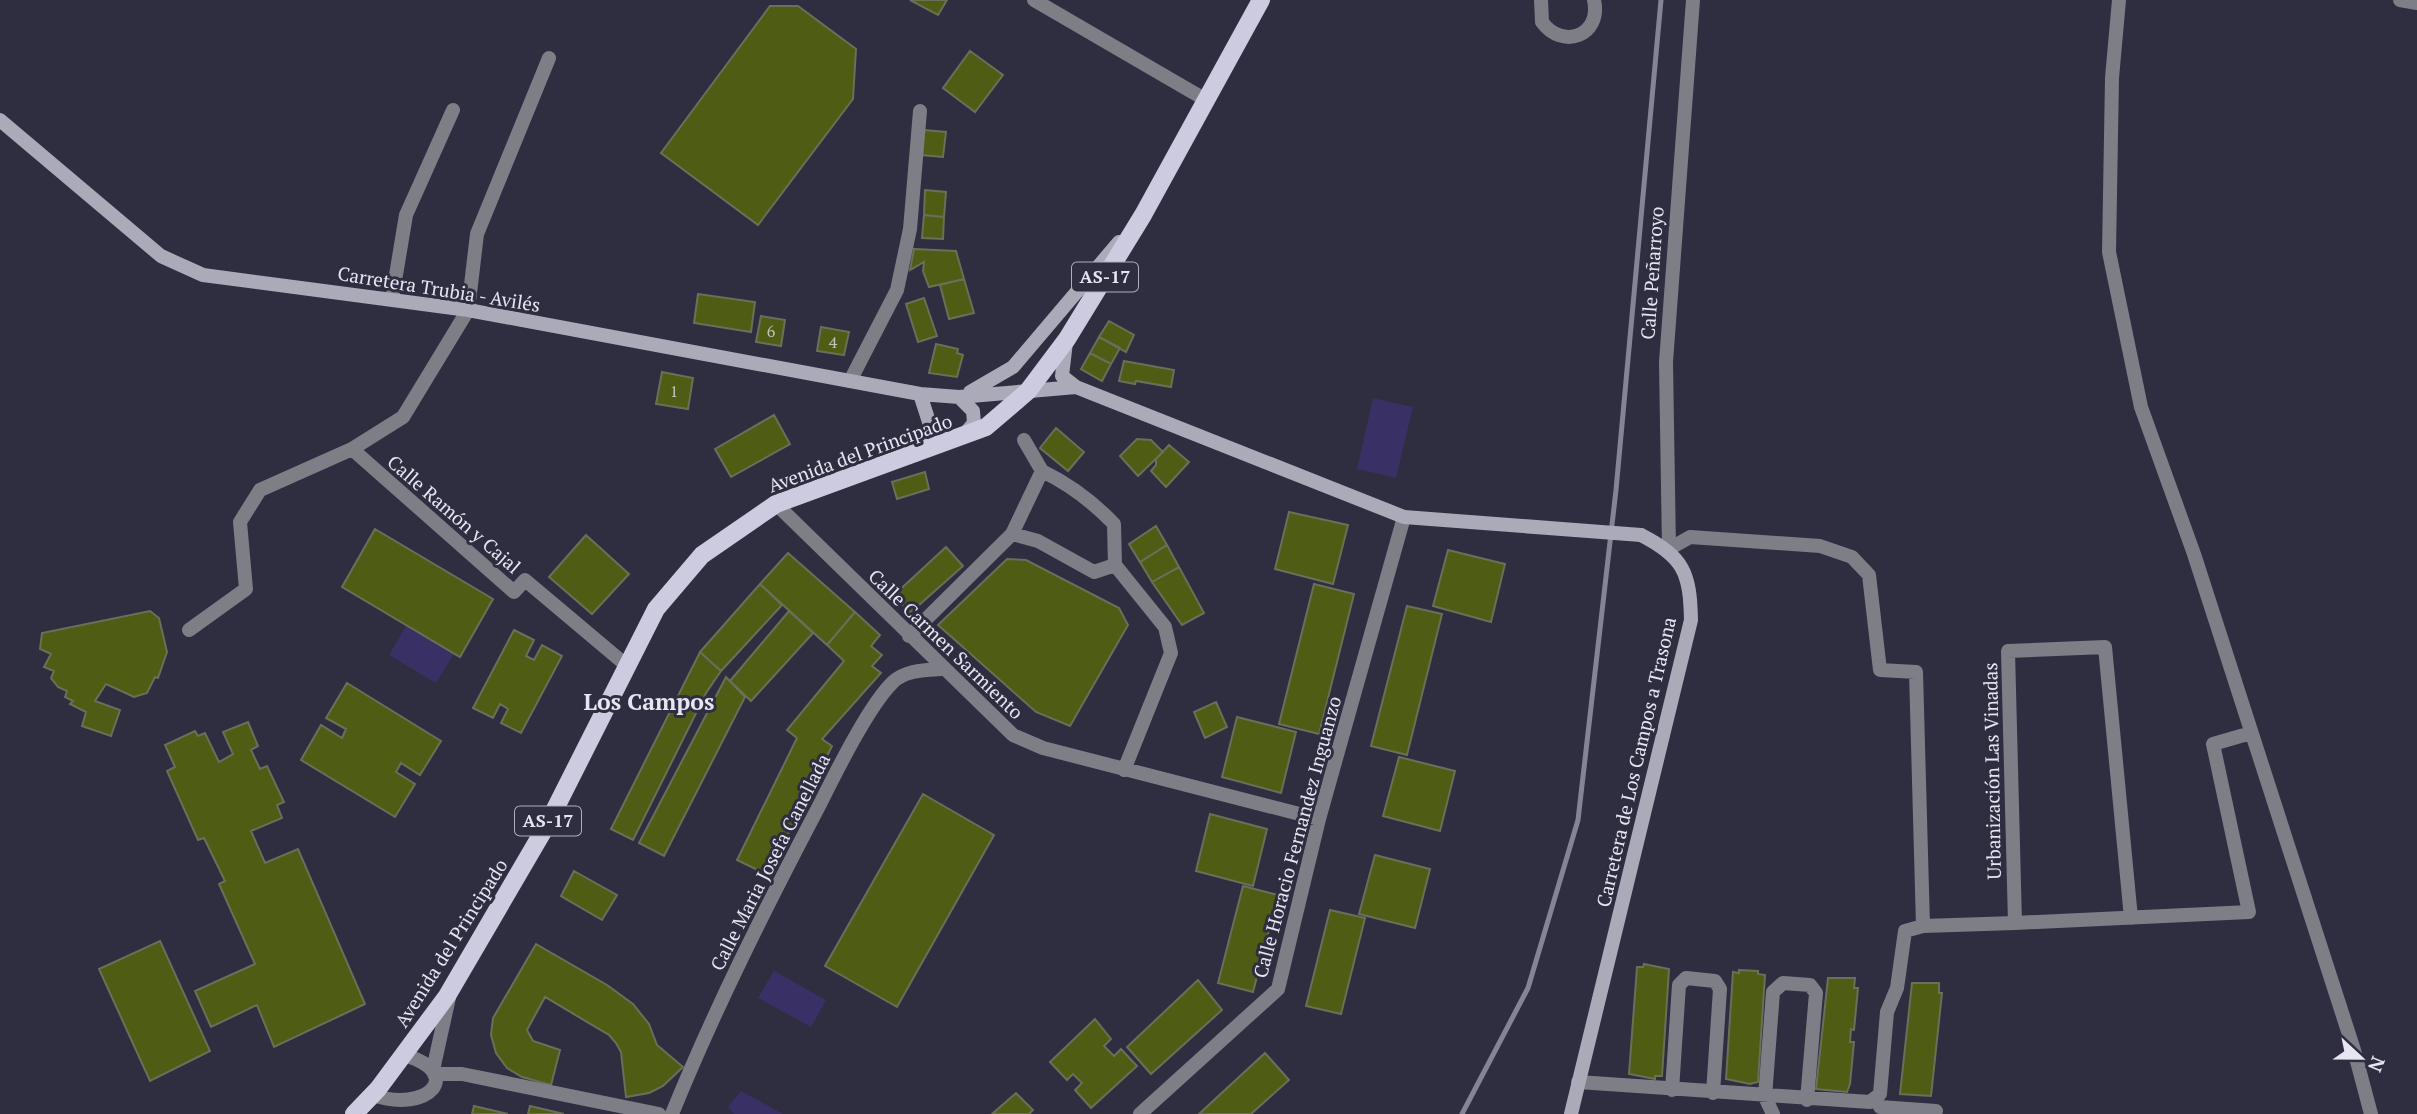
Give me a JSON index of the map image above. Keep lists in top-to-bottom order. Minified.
{"streets":{"main road":["AS-17","Carretera Trubia - Avilés","Avenida del Principado","Carretera de Los Campos a Trasona"],"street":["Calle Peñarroyo","Calle Ramón y Cajal","Calle Carmen Sarmiento","Urbanización Las Vinadas","Calle Horacio Fernandez Inguanzo","Calle Maria Josefa Canellada"]},"crossings":[["Calle Peñarroyo","Carretera de Los Campos a Trasona"],["Carretera Trubia - Avilés","Avenida del Principado"],["Avenida del Principado","Calle Ramón y Cajal"],["Avenida del Principado","Calle Carmen Sarmiento"],["Calle Carmen Sarmiento","Calle Horacio Fernandez Inguanzo"],["Calle Carmen Sarmiento","Calle Maria Josefa Canellada"]],"districts":["Los Campos"],"house_numbers":["6","4","1"],"north":"right"}
